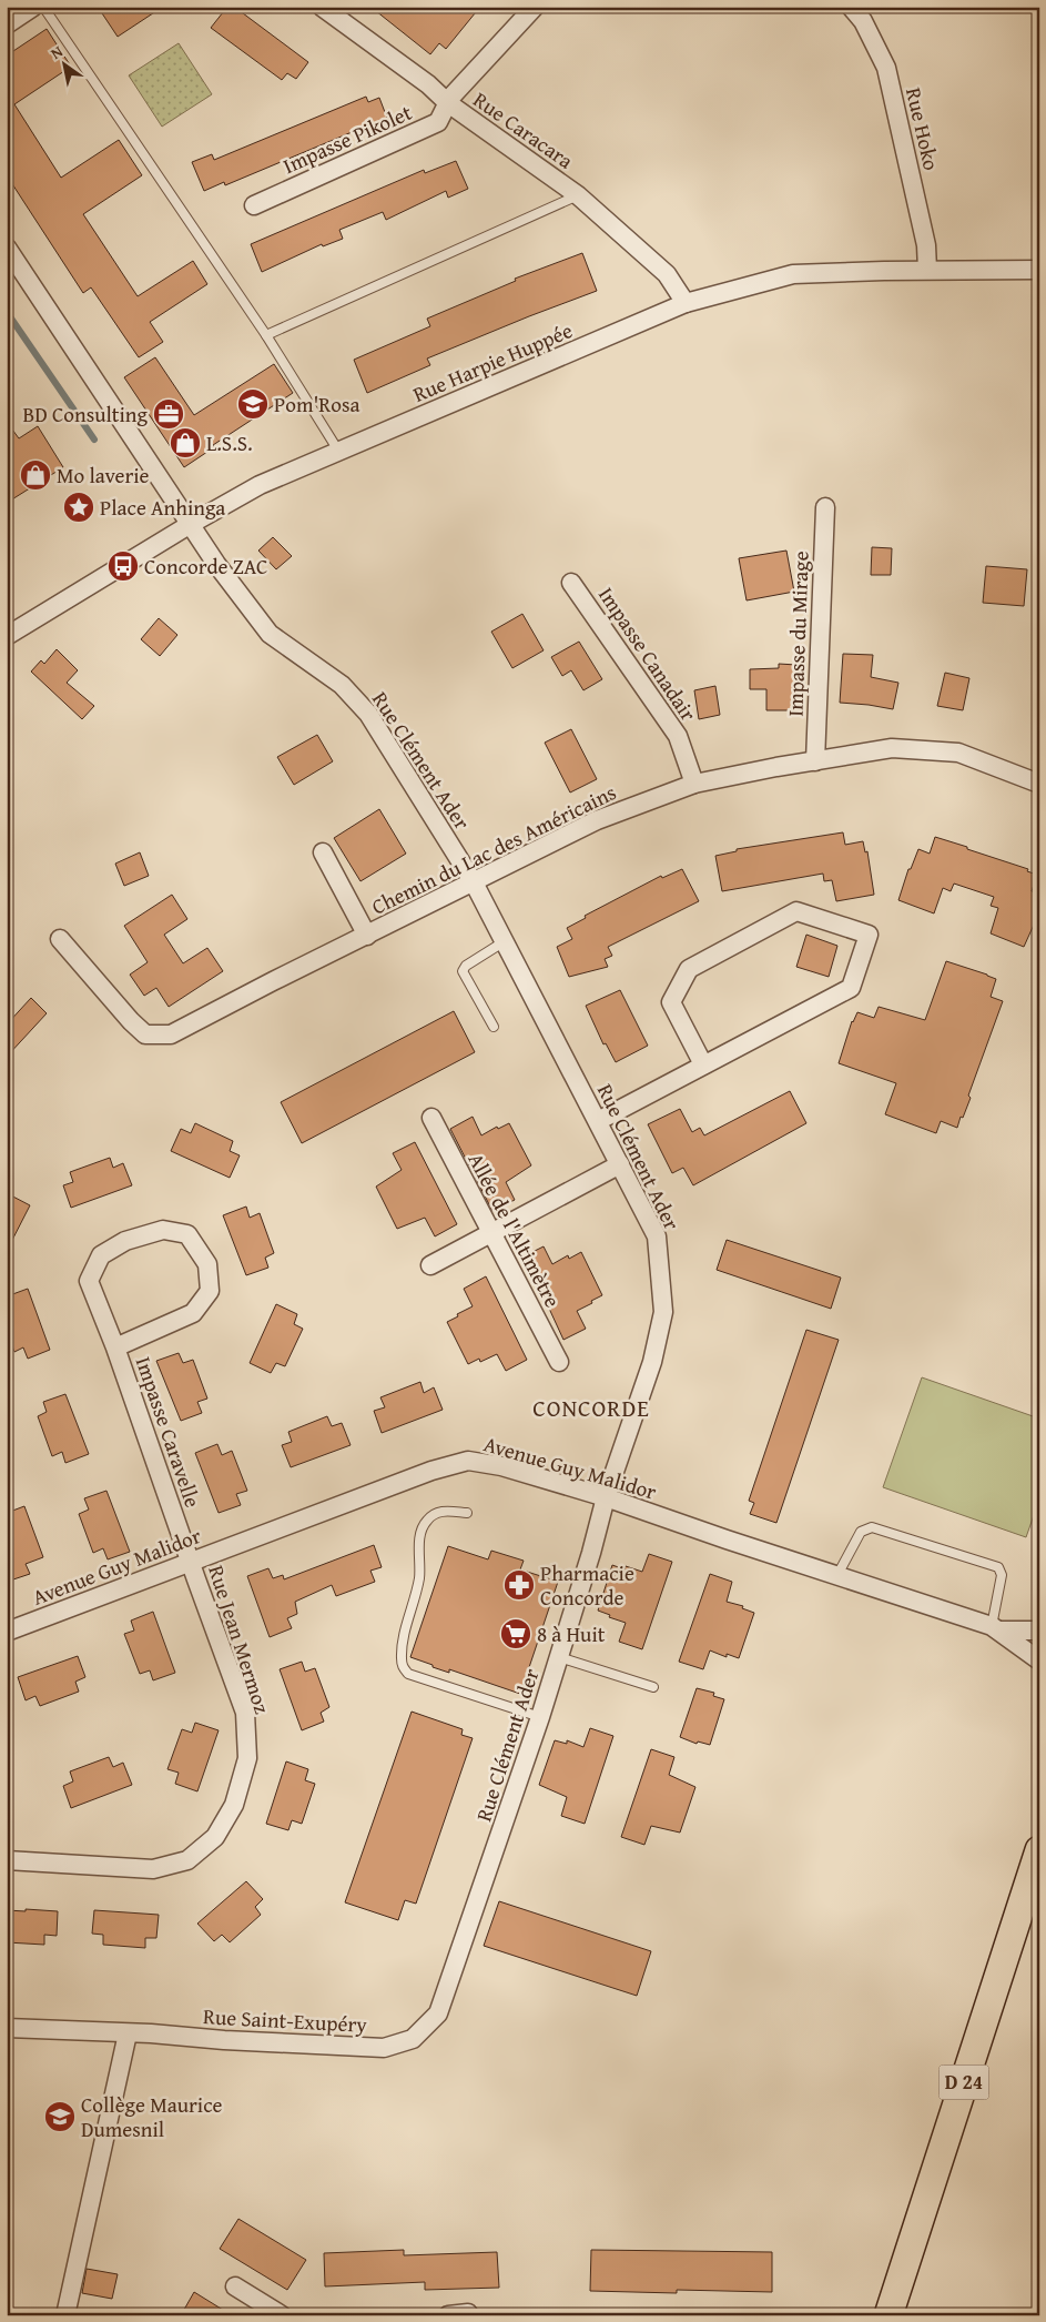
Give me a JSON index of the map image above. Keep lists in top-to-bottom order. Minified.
{"streets":{"main road":["D 24"],"street":["Rue Hoko","Rue Caracara","Impasse Pikolet","Rue Harpie Huppée","Impasse du Mirage","Impasse Canadair","Rue Clément Ader","Chemin du Lac des Américains","Allée de l'Altimètre","Impasse Caravelle","Avenue Guy Malidor","Rue Jean Mermoz","Rue Saint-Exupéry"]},"crossings":[["Rue Hoko","Rue Harpie Huppée"],["Rue Caracara","Impasse Pikolet"],["Rue Caracara","Rue Harpie Huppée"],["Rue Harpie Huppée","Rue Clément Ader"],["Impasse du Mirage","Chemin du Lac des Américains"],["Impasse Canadair","Chemin du Lac des Américains"],["Rue Clément Ader","Chemin du Lac des Américains"],["Rue Clément Ader","Avenue Guy Malidor"],["Rue Clément Ader","Rue Saint-Exupéry"],["Impasse Caravelle","Avenue Guy Malidor"],["Impasse Caravelle","Rue Jean Mermoz"],["Avenue Guy Malidor","Rue Jean Mermoz"]],"districts":["CONCORDE"],"places":{"school or university":["Pom'Rosa","Collège Maurice Dumesnil"],"office":["BD Consulting"],"shop":["L.S.S.","Mo laverie"],"place":["Place Anhinga"],"bus stop":["Concorde ZAC"],"pharmacy":["Pharmacie Concorde"],"supermarket":["8 à Huit"]},"north":"top left"}
